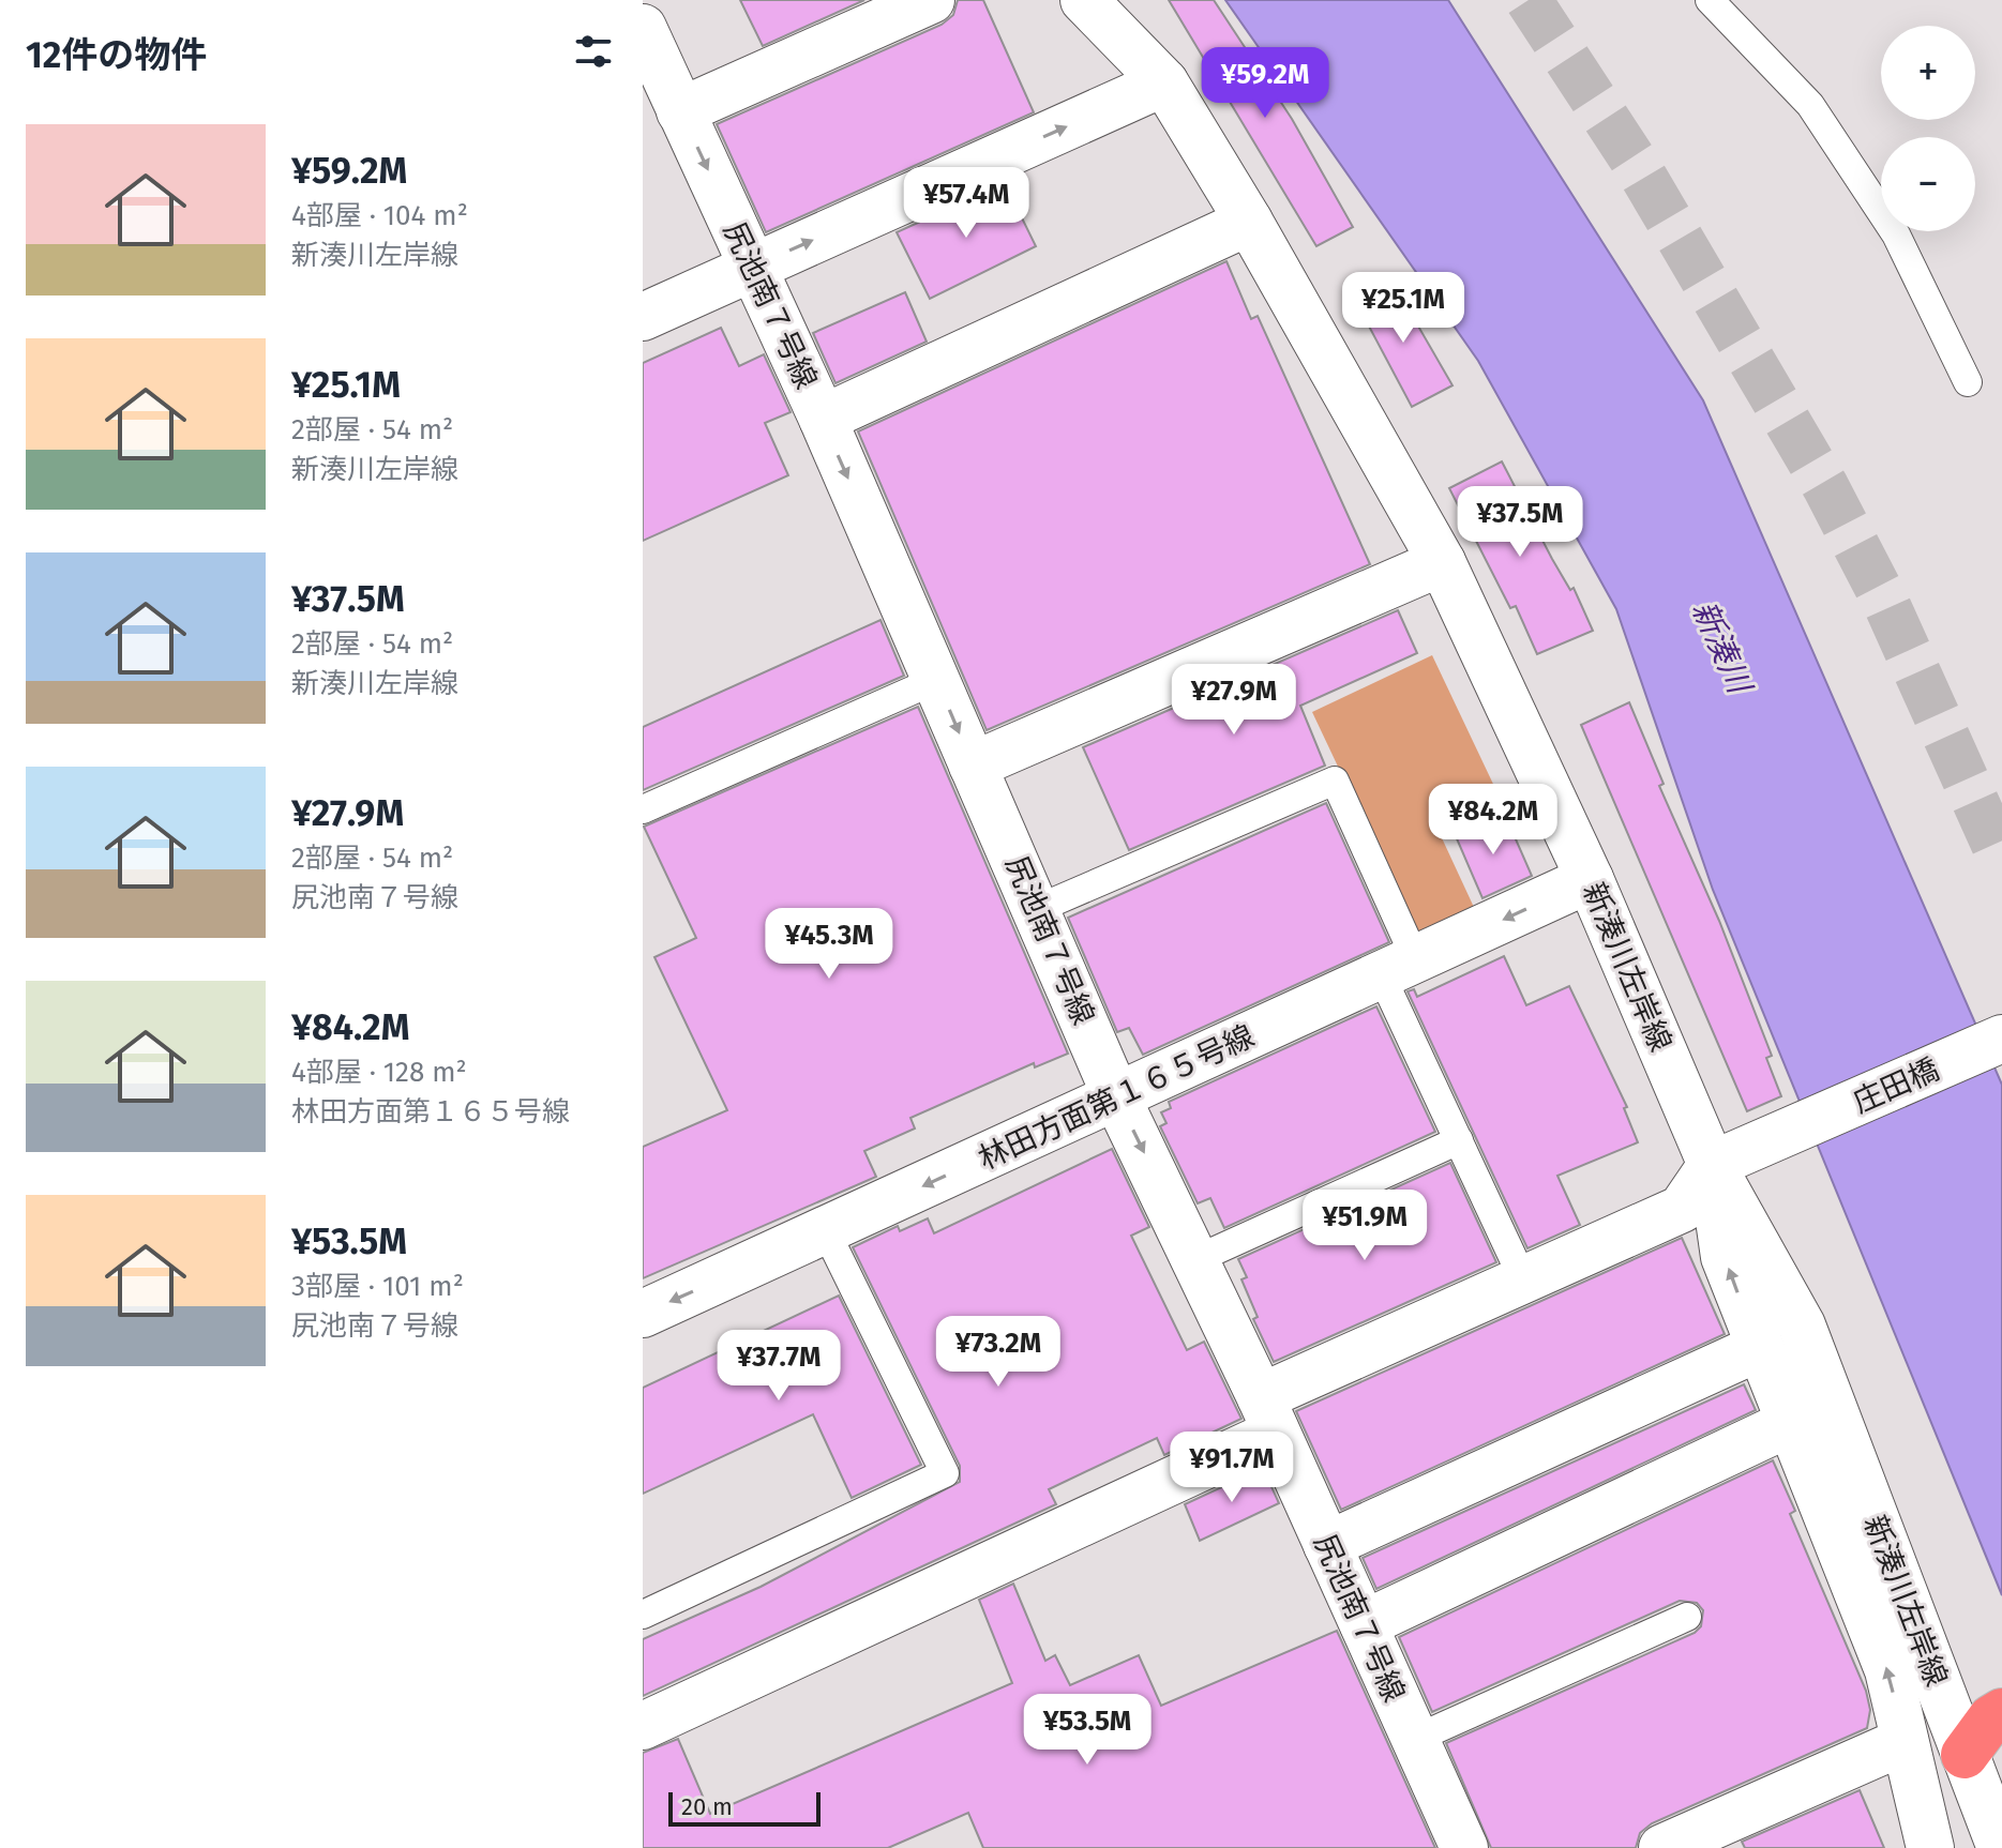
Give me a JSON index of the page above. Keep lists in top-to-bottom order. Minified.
{"streets":{"street":["尻池南７号線","新湊川左岸線","庄田橋","林田方面第１６５号線"]},"crossings":[["尻池南７号線","林田方面第１６５号線"],["新湊川左岸線","庄田橋"],["新湊川左岸線","林田方面第１６５号線"]],"one_way":["尻池南７号線"],"water":["新湊川"],"scale_bar":"20 m","page":{"heading":"12件の物件","map_buttons":["+","−"],"price":["¥59.2M","¥57.4M","¥25.1M","¥37.5M","¥27.9M","¥84.2M","¥45.3M","¥51.9M","¥73.2M","¥37.7M","¥91.7M","¥53.5M"],"list":[{"name":"¥59.2M","note":"4部屋 · 104 m² · 新湊川左岸線"},{"name":"¥25.1M","note":"2部屋 · 54 m² · 新湊川左岸線"},{"name":"¥37.5M","note":"2部屋 · 54 m² · 新湊川左岸線"},{"name":"¥27.9M","note":"2部屋 · 54 m² · 尻池南７号線"},{"name":"¥84.2M","note":"4部屋 · 128 m² · 林田方面第１６５号線"},{"name":"¥53.5M","note":"3部屋 · 101 m² · 尻池南７号線"}],"scale":"20 m"}}
